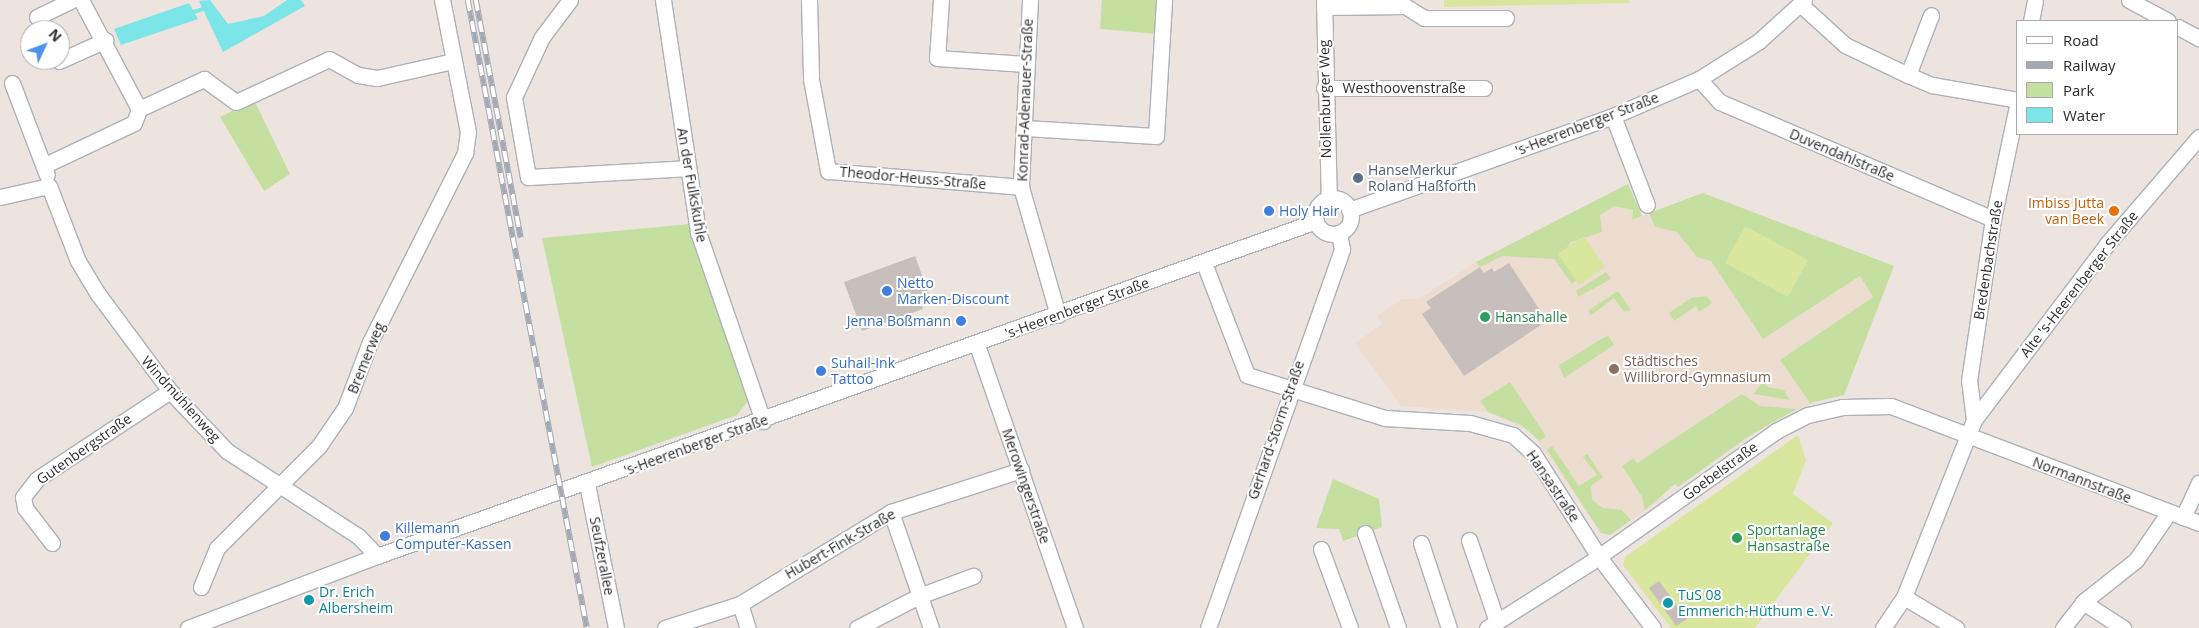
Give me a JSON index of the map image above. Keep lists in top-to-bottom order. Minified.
{"streets":{"street":["Westhoovenstraße","Nollenburger Weg","Konrad-Adenauer-Straße","'s-Heerenberger Straße","Duvendahlstraße","Theodor-Heuss-Straße","An der Fulkskuhle","Bredenbachstraße","Alte 's-Heerenberger Straße","Bremerweg","Windmühlenweg","Gerhard-Storm-Straße","Gutenbergstraße","Goebelstraße","Normannstraße","Merowingerstraße","Hansastraße","Hubert-Fink-Straße","Seufzerallee"]},"crossings":[["Westhoovenstraße","Nollenburger Weg"],["Nollenburger Weg","'s-Heerenberger Straße"],["Nollenburger Weg","Gerhard-Storm-Straße"],["Konrad-Adenauer-Straße","'s-Heerenberger Straße"],["Konrad-Adenauer-Straße","Theodor-Heuss-Straße"],["'s-Heerenberger Straße","Duvendahlstraße"],["'s-Heerenberger Straße","An der Fulkskuhle"],["'s-Heerenberger Straße","Windmühlenweg"],["'s-Heerenberger Straße","Gerhard-Storm-Straße"],["'s-Heerenberger Straße","Merowingerstraße"],["'s-Heerenberger Straße","Seufzerallee"],["Duvendahlstraße","Bredenbachstraße"],["Bredenbachstraße","Alte 's-Heerenberger Straße"],["Alte 's-Heerenberger Straße","Goebelstraße"],["Alte 's-Heerenberger Straße","Normannstraße"],["Bremerweg","Windmühlenweg"],["Windmühlenweg","Gutenbergstraße"],["Gerhard-Storm-Straße","Hansastraße"],["Goebelstraße","Normannstraße"],["Goebelstraße","Hansastraße"],["Merowingerstraße","Hubert-Fink-Straße"]],"places":["HanseMerkur Roland Haßforth","Holy Hair","Imbiss Jutta van Beek","Netto Marken-Discount","Hansahalle","Jenna Boßmann","Städtisches Willibrord-Gymnasium","Suhail-Ink Tattoo","Killemann Computer-Kassen","Sportanlage Hansastraße","Dr. Erich Albersheim","TuS 08 Emmerich-Hüthum e. V."],"legend":["Road","Railway","Park","Water"],"north":"top right"}
